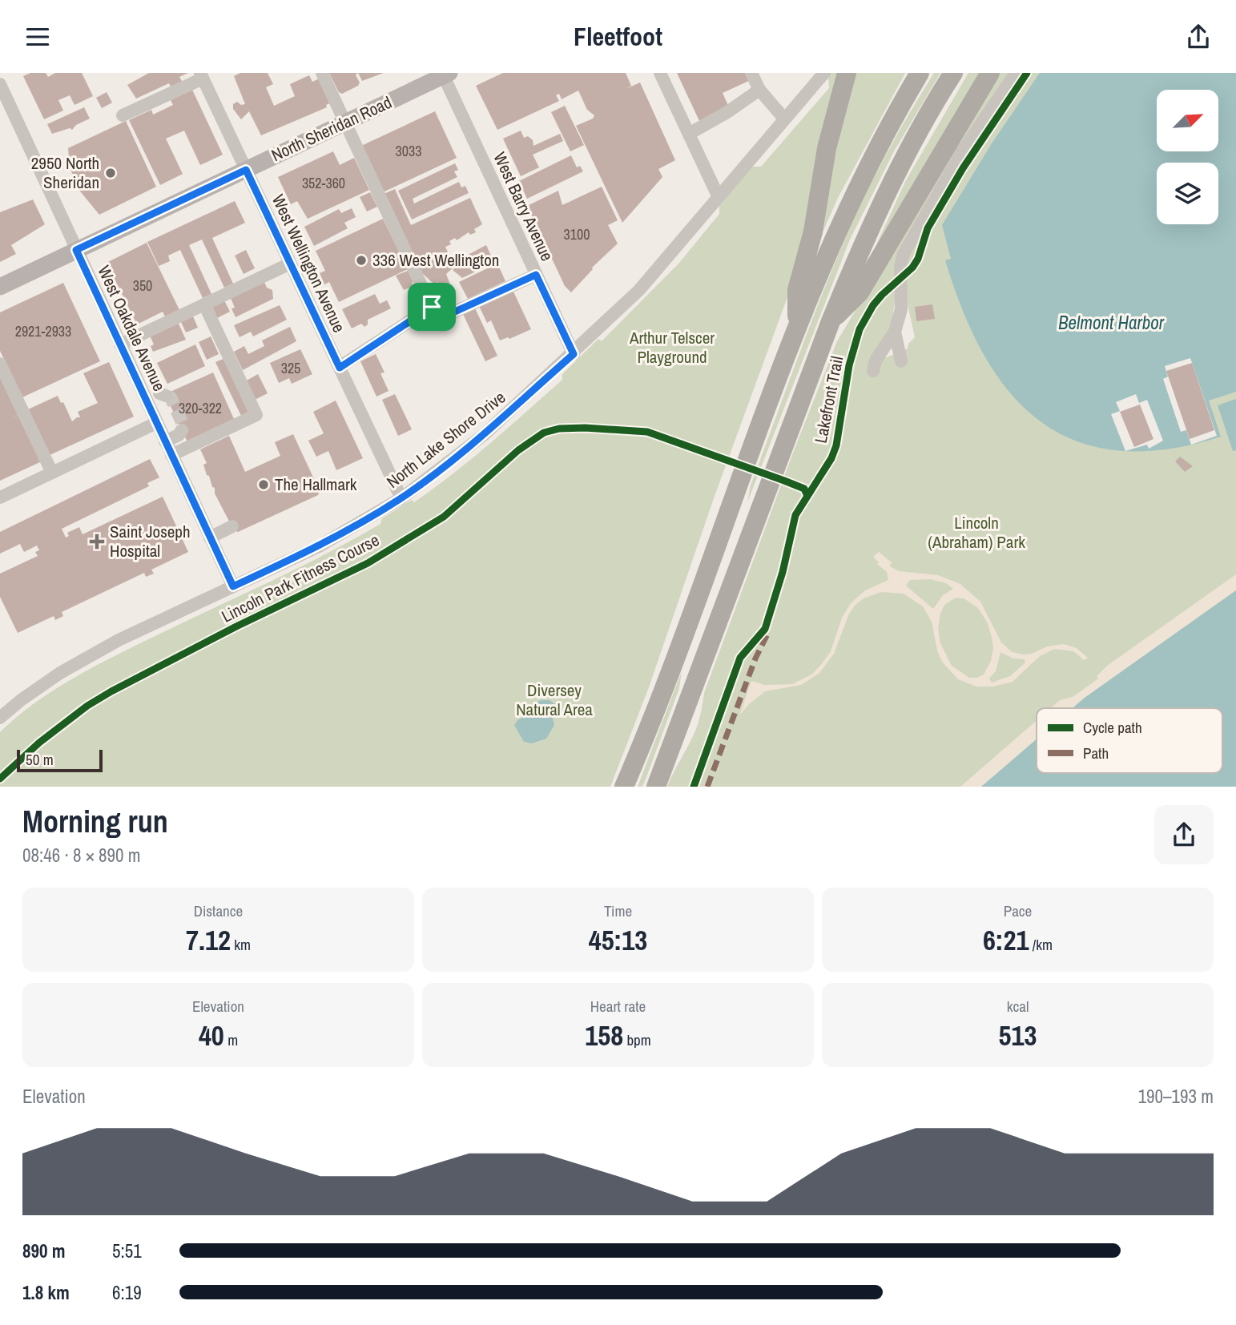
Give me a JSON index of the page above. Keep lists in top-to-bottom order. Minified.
{"streets":{"main road":["North Sheridan Road"],"street":["West Barry Avenue","West Wellington Avenue","West Oakdale Avenue","North Lake Shore Drive"],"cycle path":["Lakefront Trail","Lincoln Park Fitness Course"]},"crossings":[["North Sheridan Road","West Barry Avenue"],["North Sheridan Road","West Wellington Avenue"],["North Sheridan Road","West Oakdale Avenue"],["West Barry Avenue","North Lake Shore Drive"],["West Wellington Avenue","North Lake Shore Drive"],["West Oakdale Avenue","North Lake Shore Drive"]],"water":["Belmont Harbor"],"parks":["Arthur Telscer Playground","Lincoln (Abraham) Park","Diversey Natural Area"],"places":{"other":["2950 North Sheridan","336 West Wellington","The Hallmark"],"health":["Saint Joseph Hospital"]},"house_numbers":["3033","352-360","3100","350","2921-2933","325","320-322"],"legend":["Cycle path","Path"],"scale_bar":"50 m","north":"top right","page":{"header":"Fleetfoot","scale":"50 m","heading":["Morning run","08:46 · 8 × 890 m"],"stats":[["Distance","7.12 km"],["Time","45:13"],["Pace","6:21 /km"],["Elevation","40 m"],["Heart rate","158 bpm"],["kcal","513"]],"chart":["Elevation","190–193 m"],"list":[{"name":"890 m","note":"5:51"},{"name":"1.8 km","note":"6:19"}]}}
